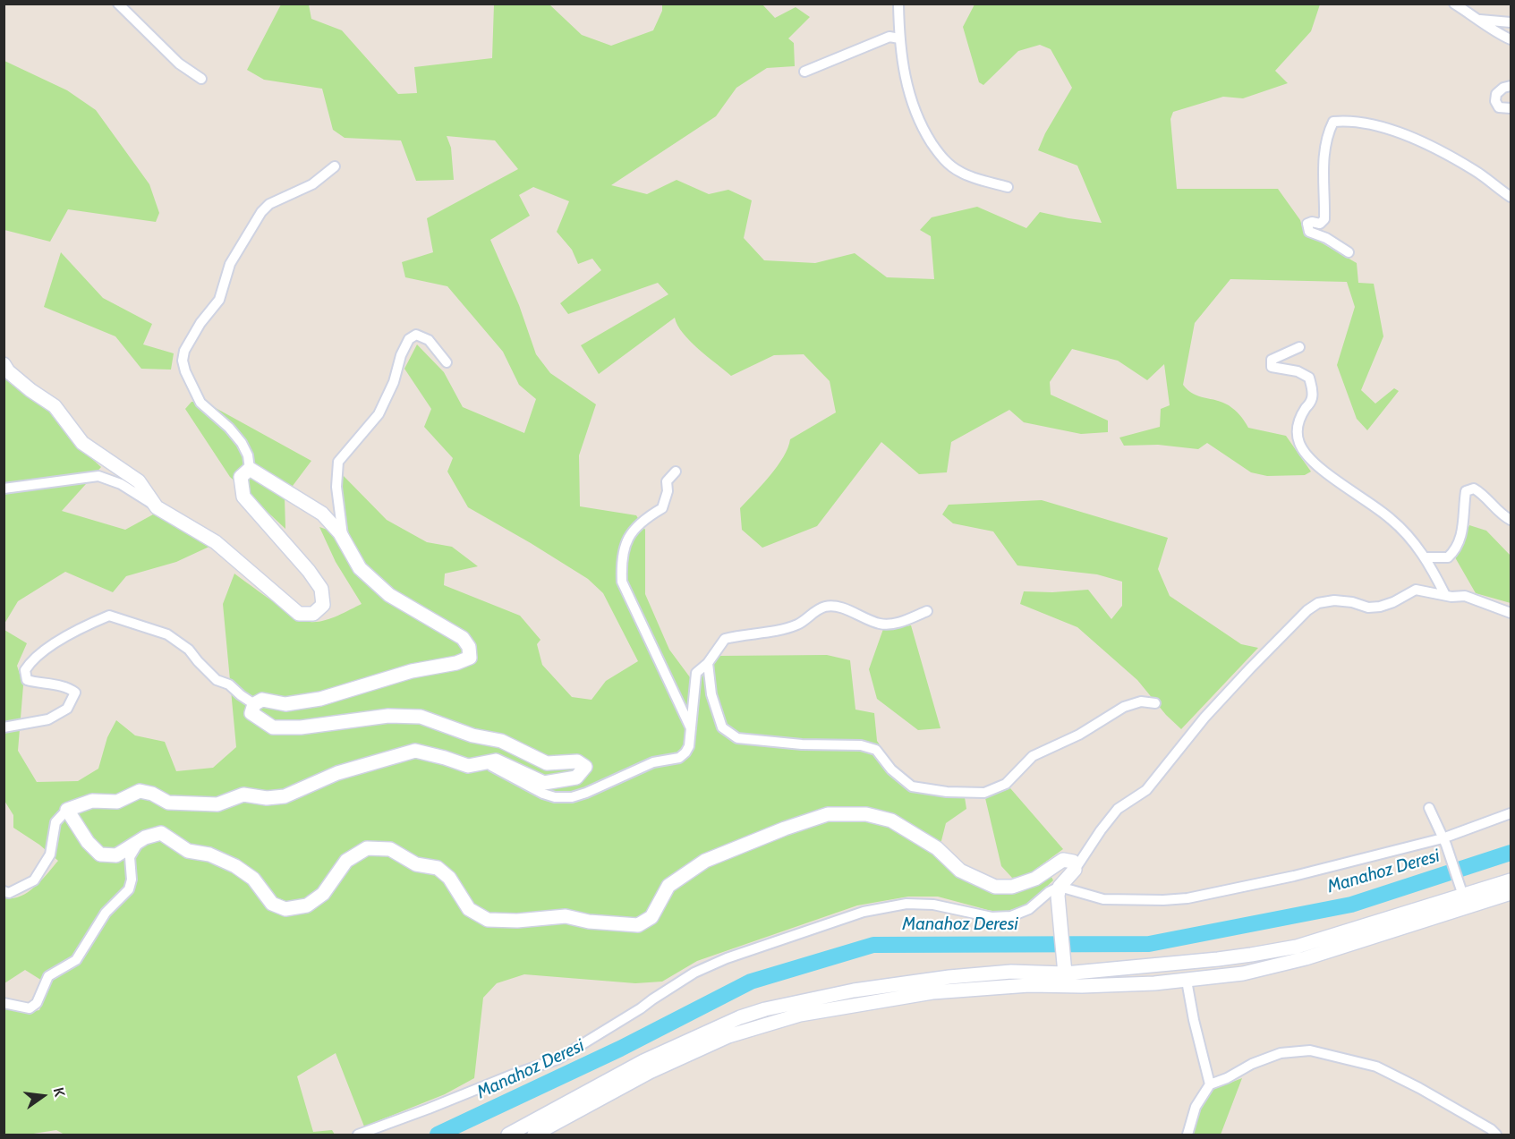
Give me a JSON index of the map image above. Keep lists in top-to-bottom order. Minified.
{"water":["Manahoz Deresi"],"north":"right"}
